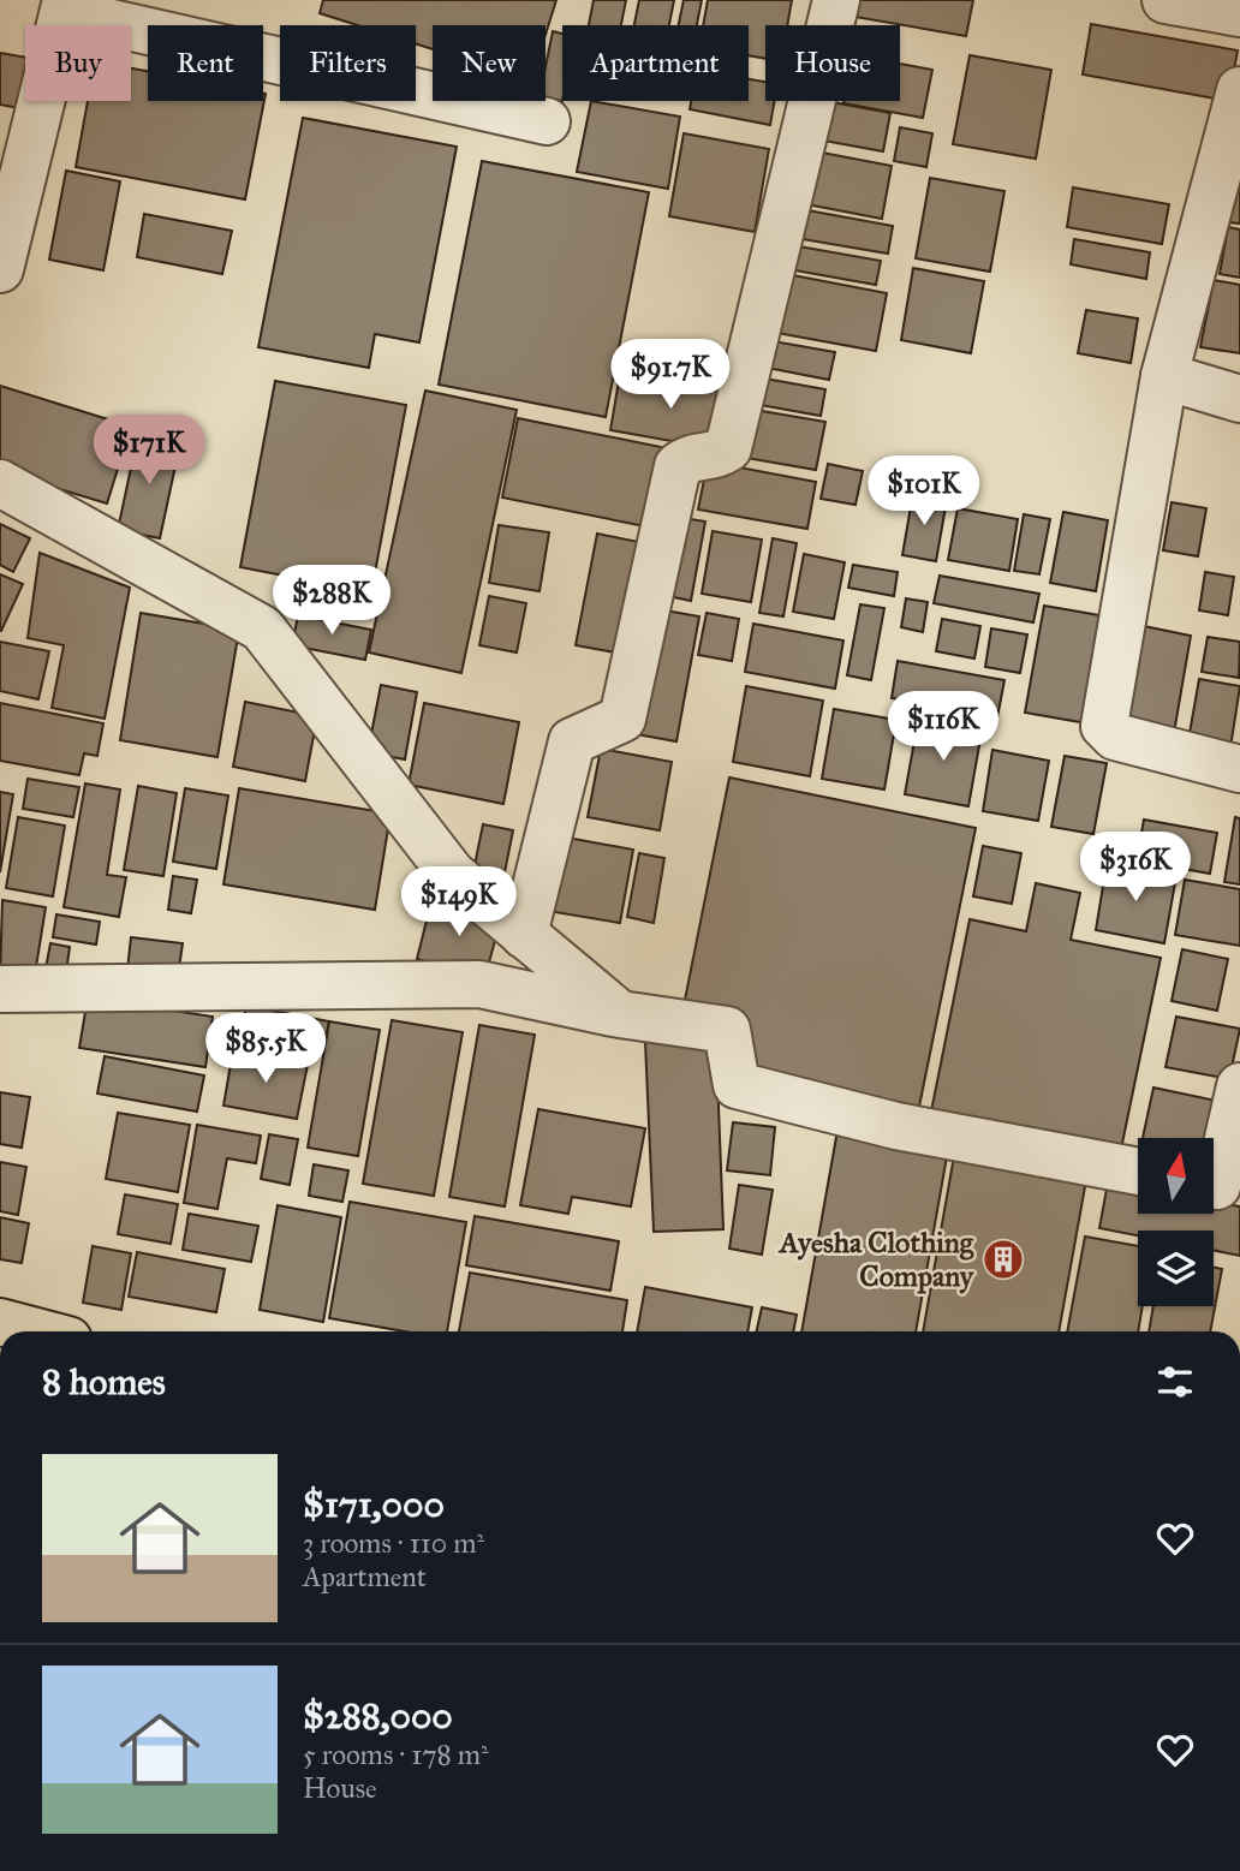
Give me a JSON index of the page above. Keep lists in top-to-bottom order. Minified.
{"places":{"building":["Ayesha Clothing Company"]},"north":"top","page":{"chip":["Buy","Rent","Filters","New","Apartment","House"],"price":["$91.7K","$171K","$101K","$288K","$116K","$316K","$149K","$85.5K"],"heading":"8 homes","list":[{"name":"$171,000","note":"3 rooms · 110 m² · Apartment"},{"name":"$288,000","note":"5 rooms · 178 m² · House"}]}}
